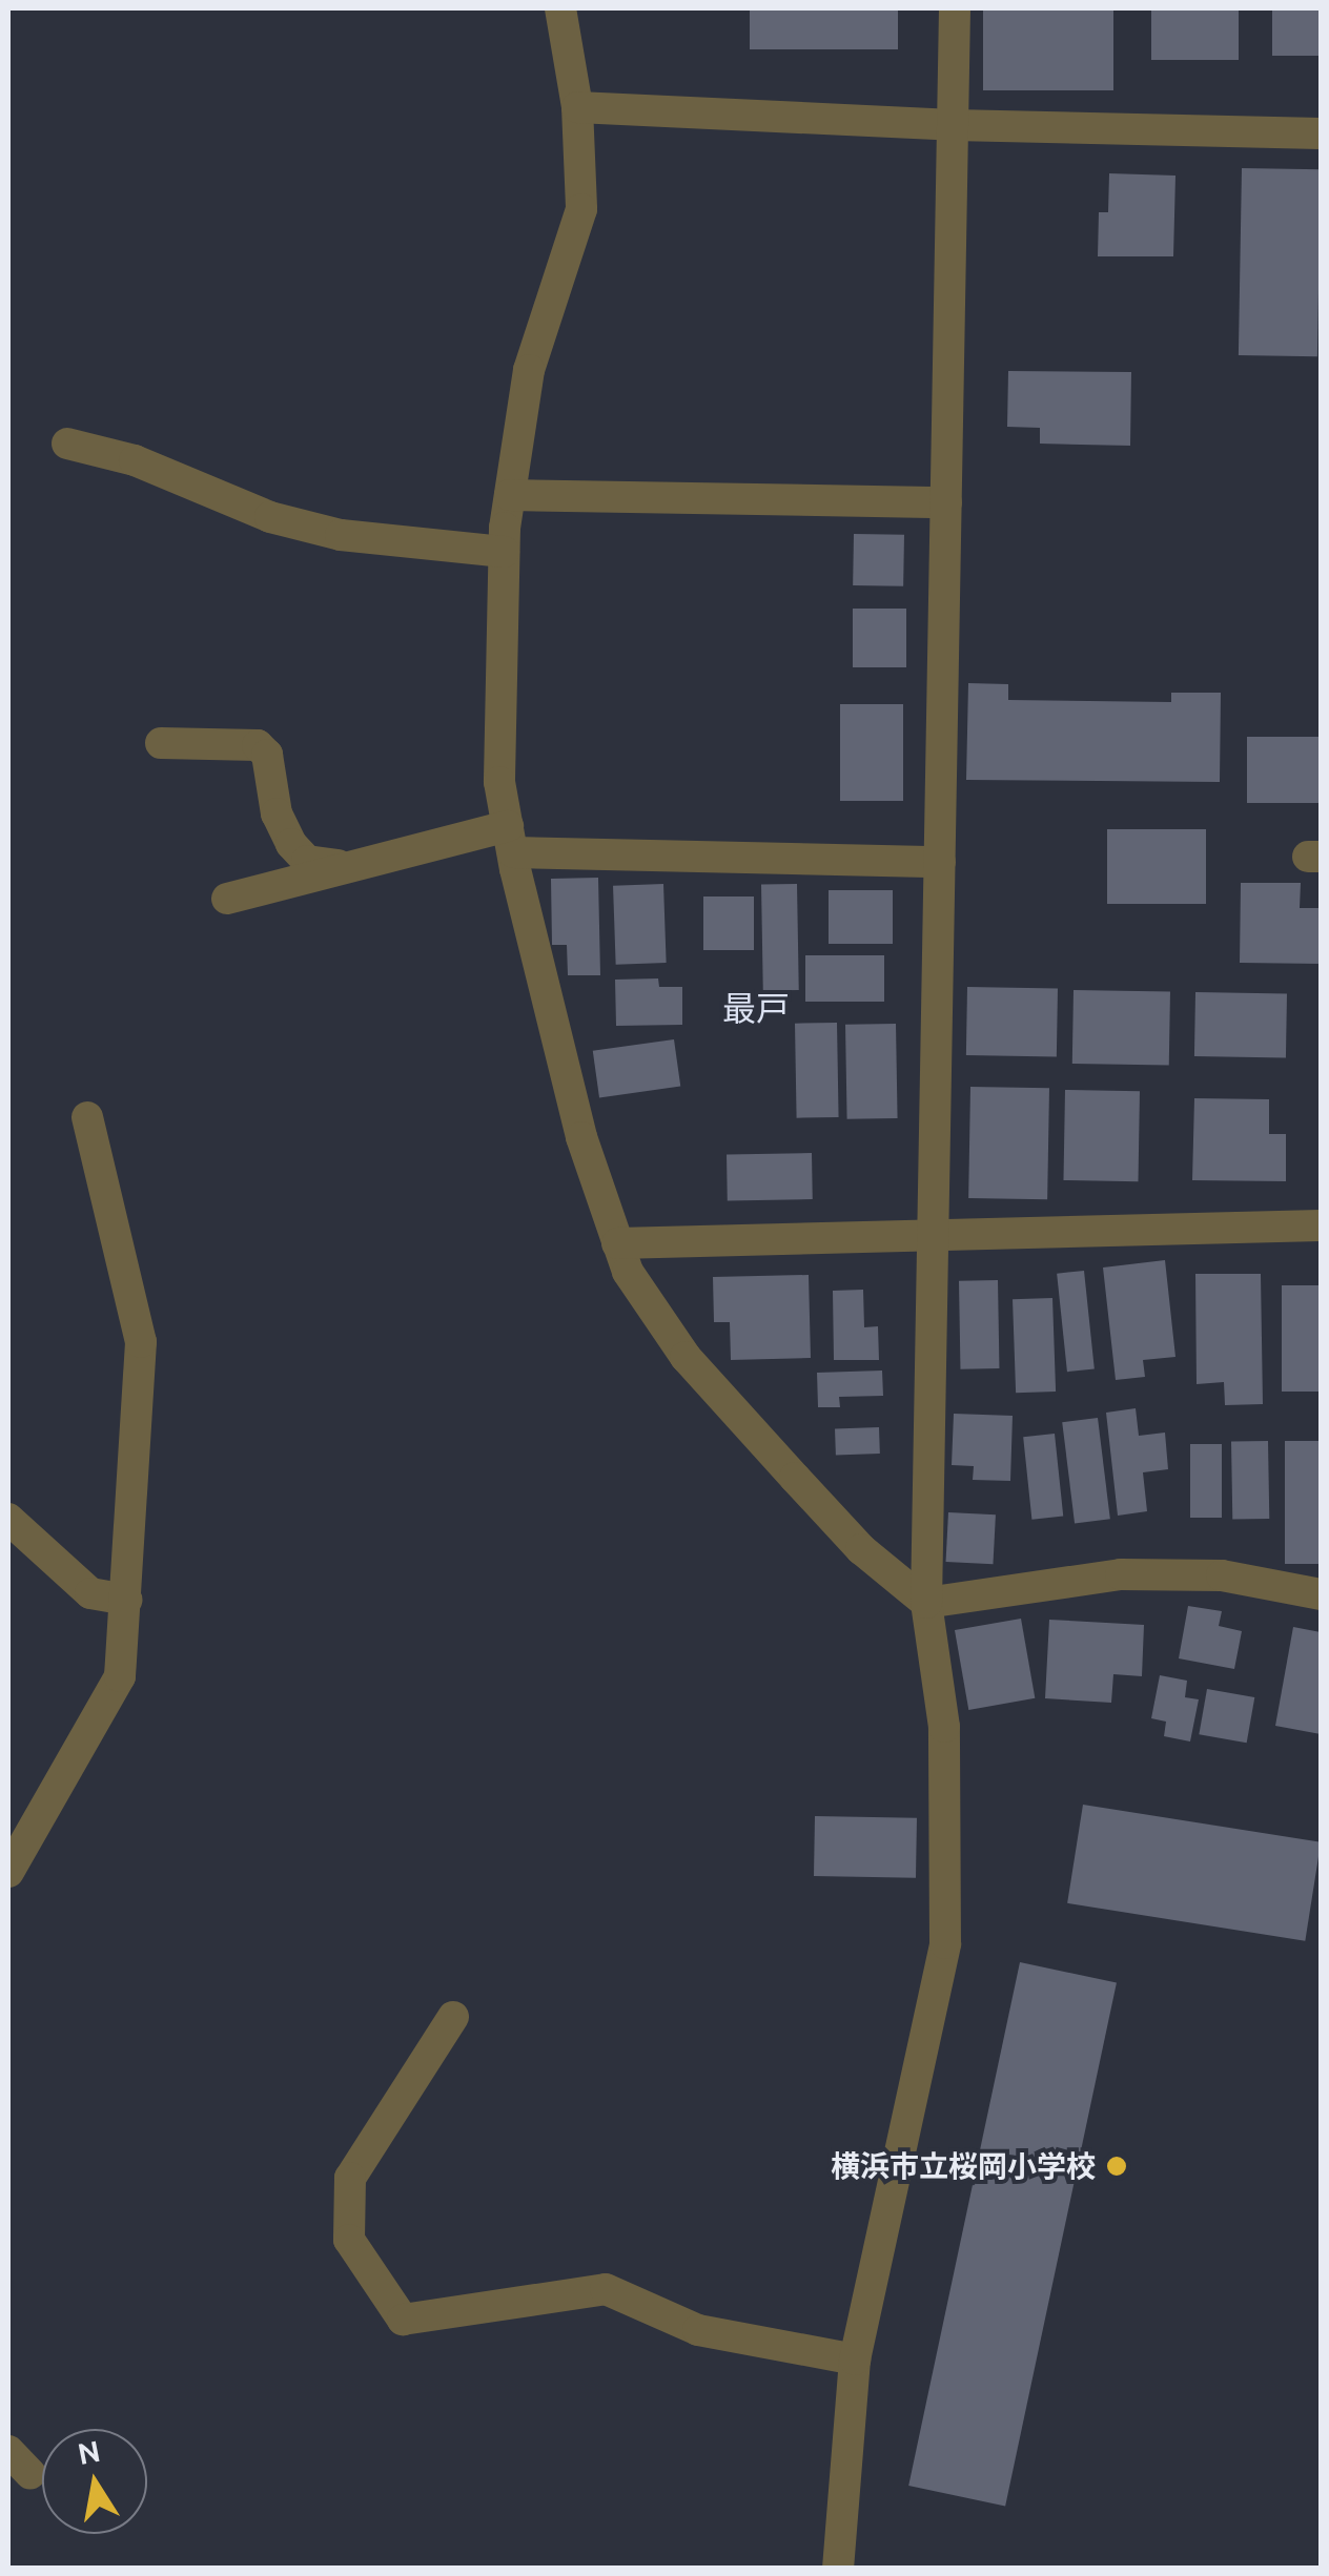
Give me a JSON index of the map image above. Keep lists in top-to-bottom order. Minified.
{"districts":["最戸"],"places":["横浜市立桜岡小学校"],"north":"top"}
